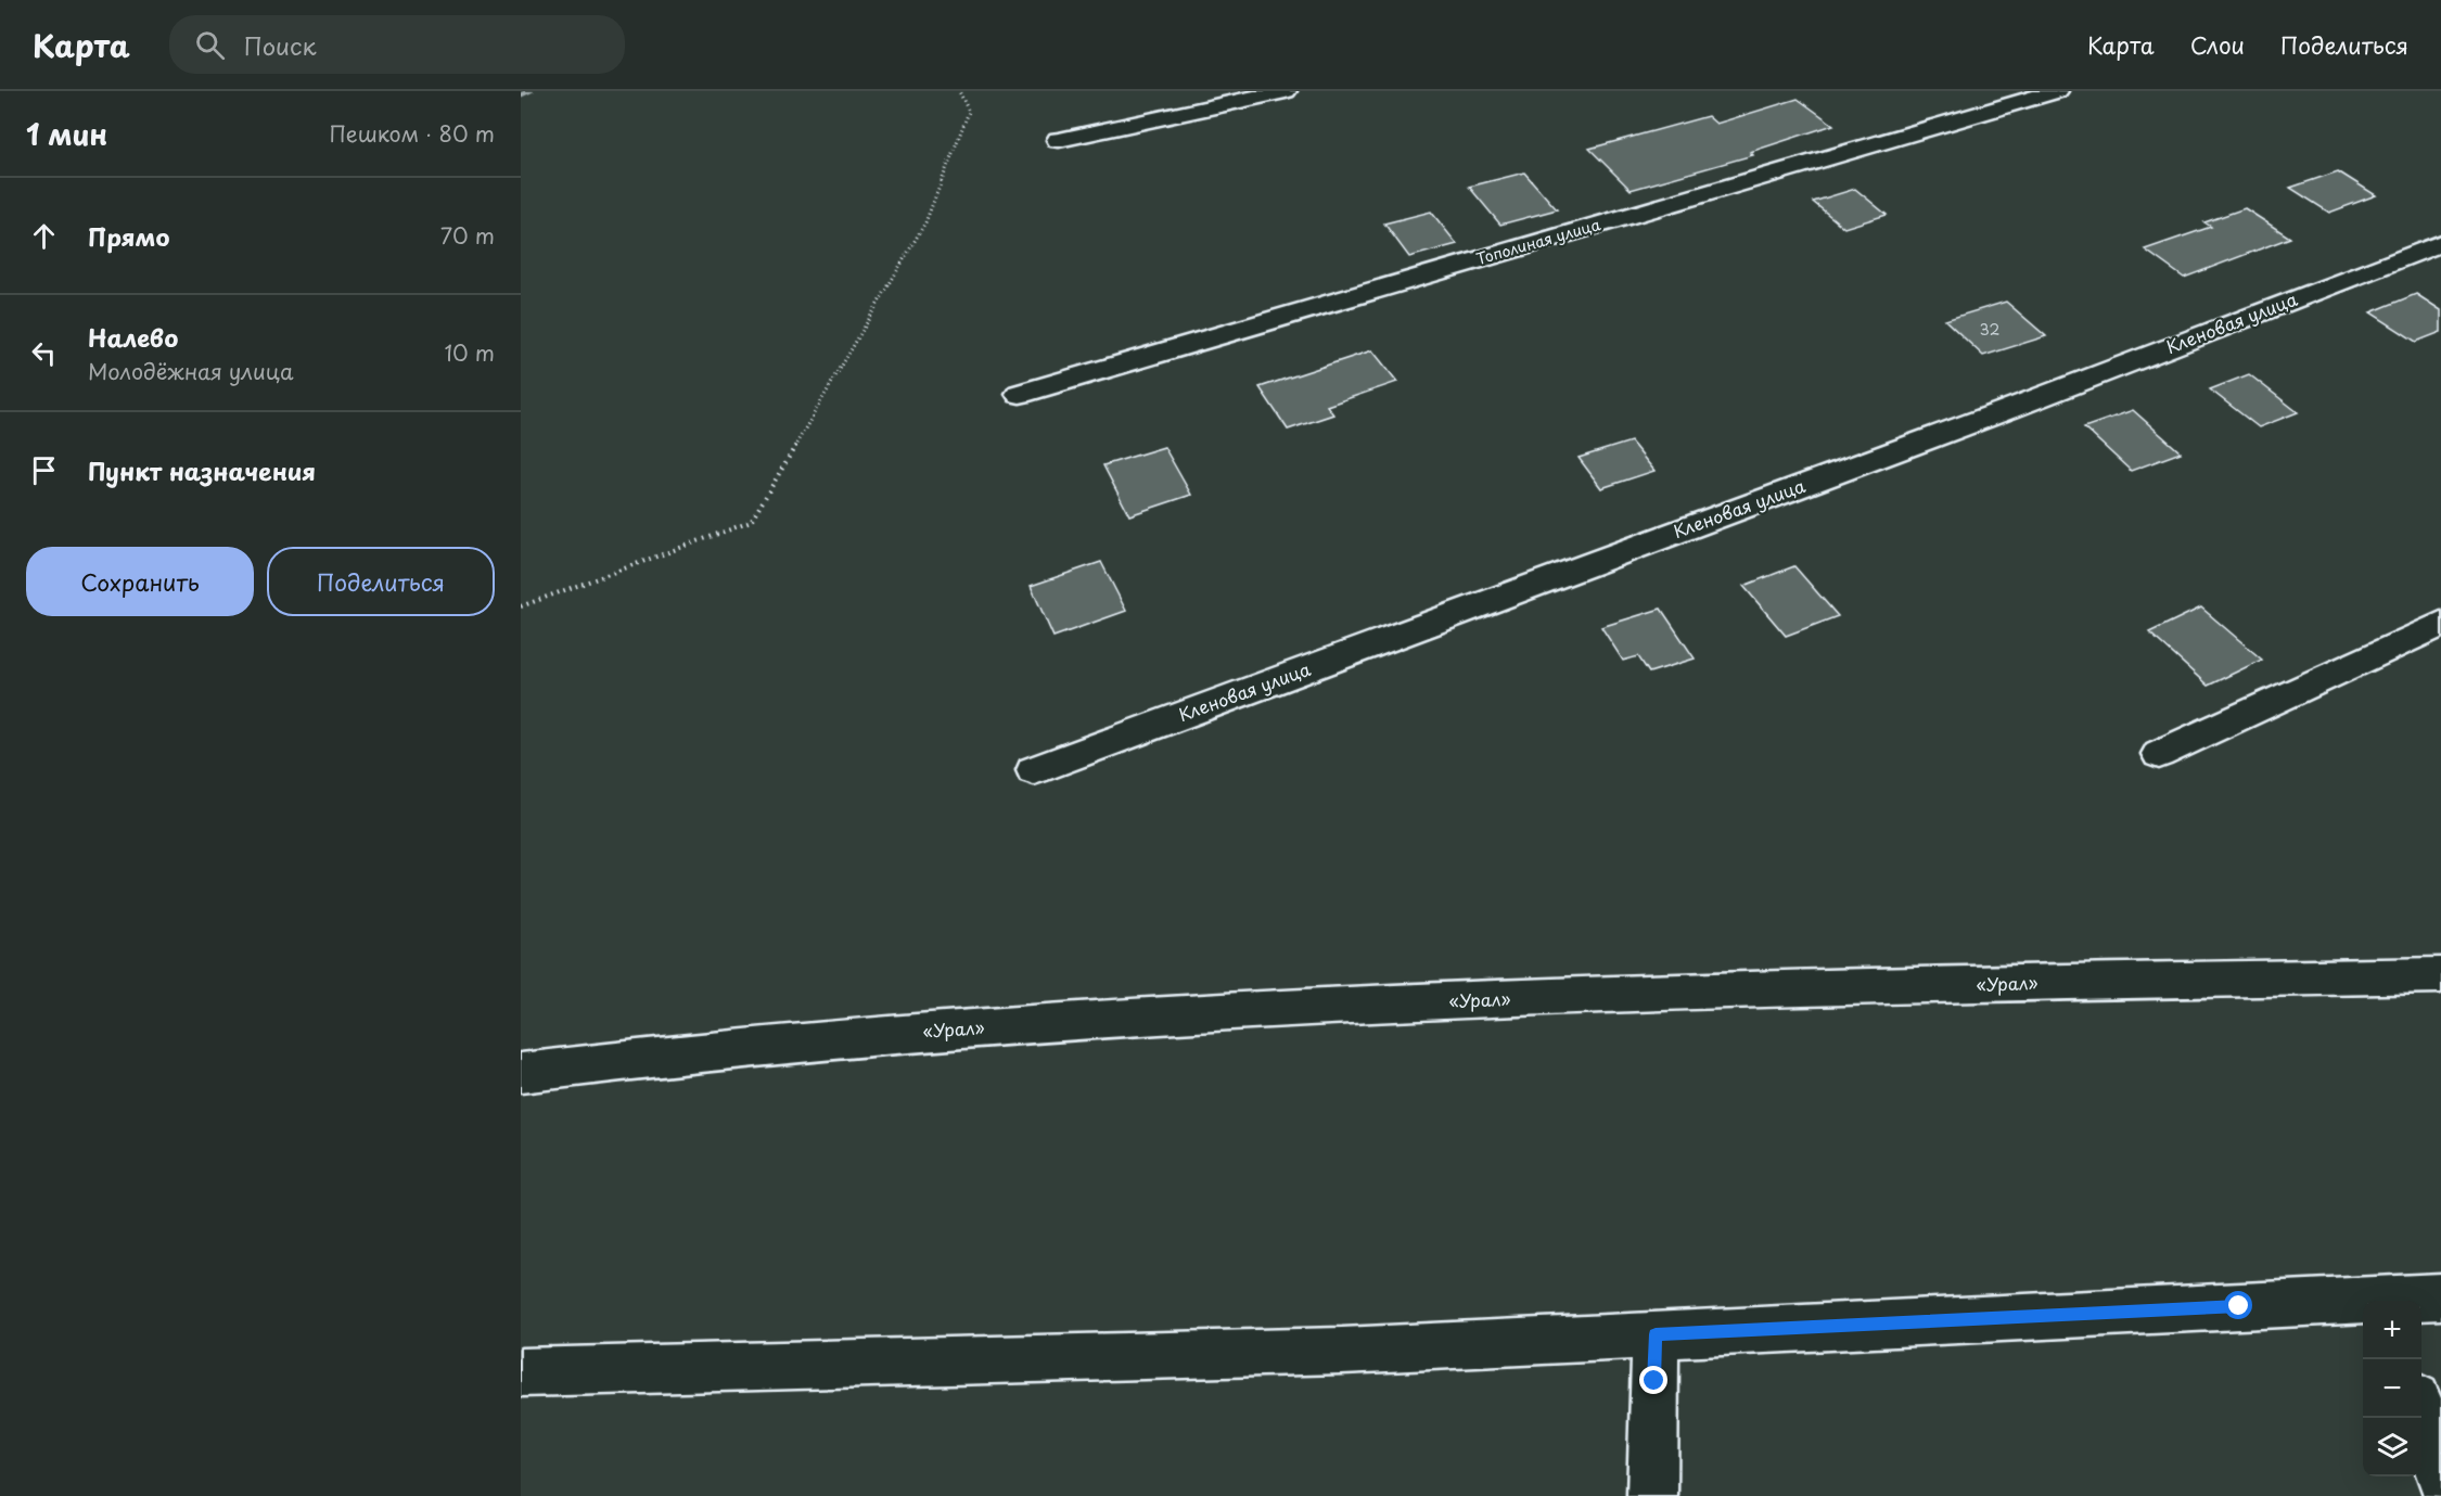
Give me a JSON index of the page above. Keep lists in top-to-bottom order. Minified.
{"streets":{"main road":["Тополиная улица","Кленовая улица","«Урал»"]},"house_numbers":["32"],"page":{"header":"Карта","search":"Поиск","nav":["Карта","Слои","Поделиться"],"heading":["1 мин","Пешком · 80 m"],"list":[["Прямо","70 m"],["Налево","Молодёжная улица","10 m"],"Пункт назначения"],"buttons":["Сохранить","Поделиться"],"map_buttons":["+","−"]}}
